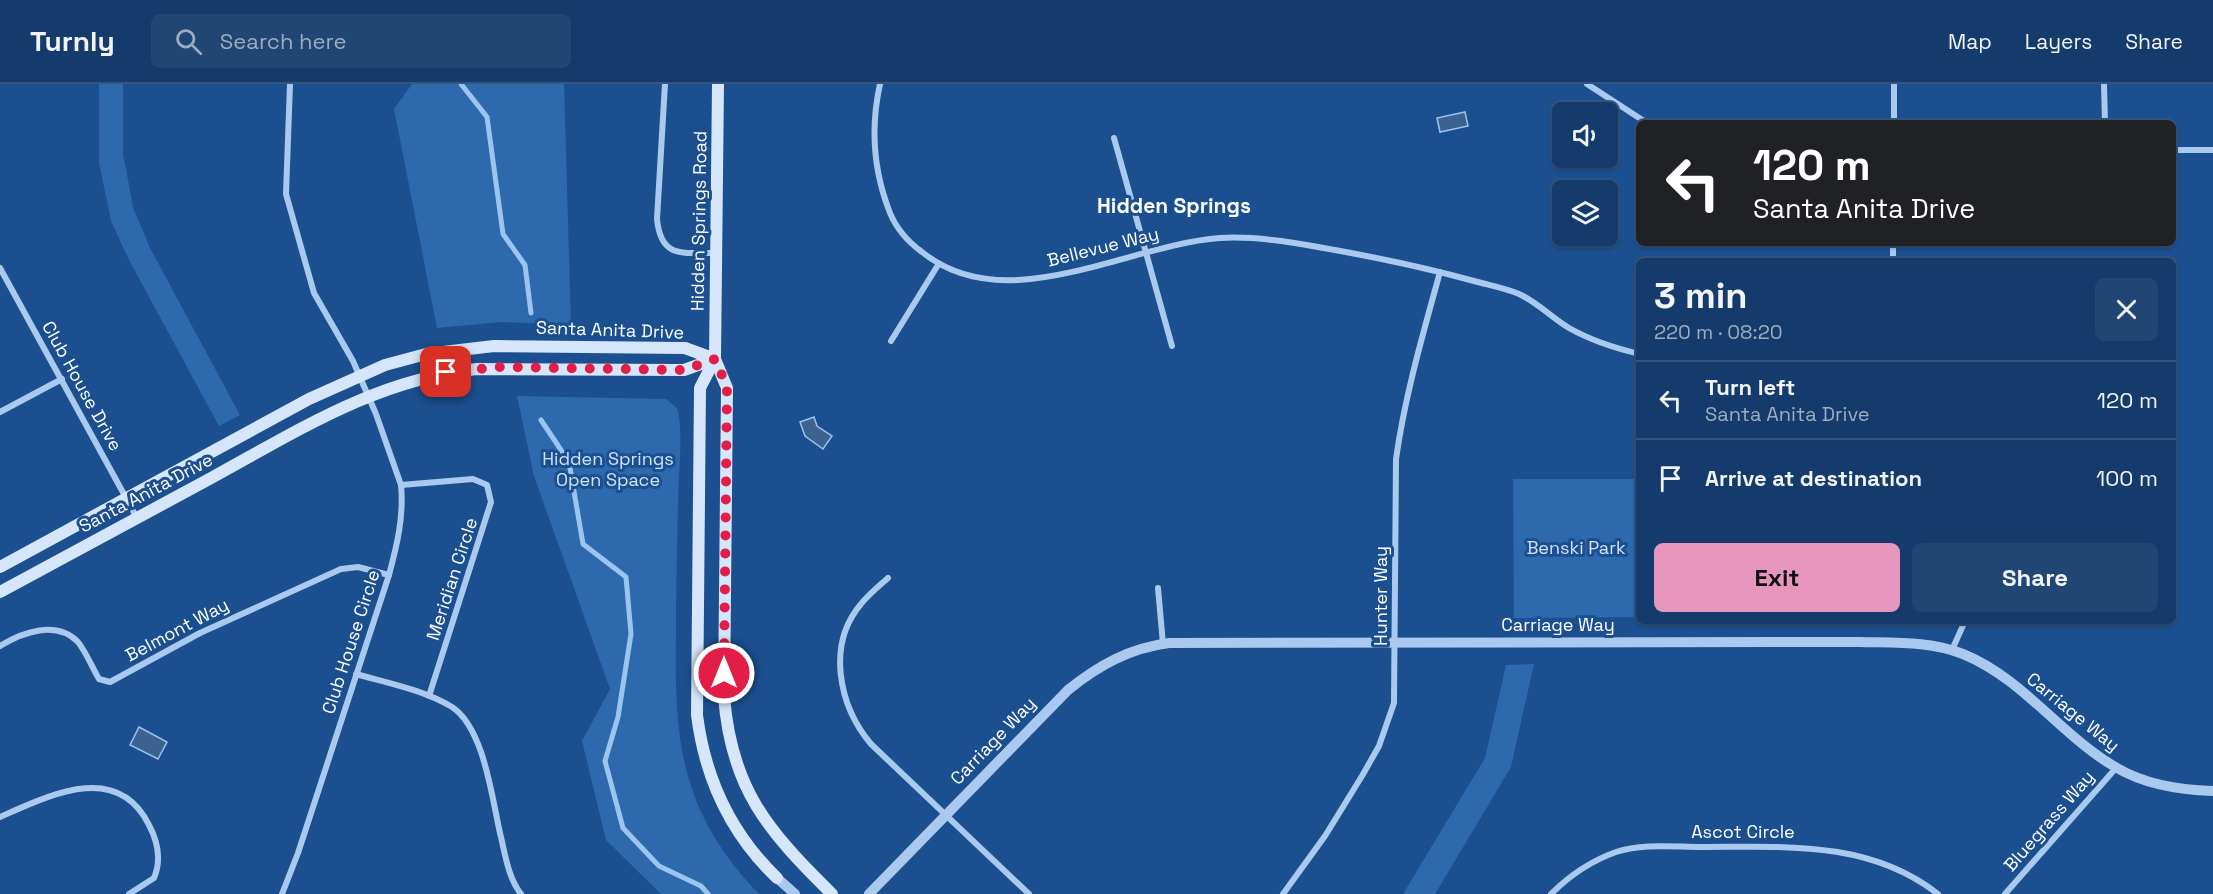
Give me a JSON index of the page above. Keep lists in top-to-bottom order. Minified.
{"streets":{"main road":["Hidden Springs Road","Santa Anita Drive"],"street":["Bellevue Way","Club House Drive","Meridian Circle","Hunter Way","Carriage Way","Belmont Way","Club House Circle","Bluegrass Way","Ascot Circle"]},"crossings":[["Hidden Springs Road","Santa Anita Drive"],["Bellevue Way","Hunter Way"],["Santa Anita Drive","Club House Drive"],["Santa Anita Drive","Club House Circle"],["Meridian Circle","Club House Circle"],["Hunter Way","Carriage Way"],["Carriage Way","Bluegrass Way"],["Belmont Way","Club House Circle"]],"districts":["Hidden Springs"],"parks":["Hidden Springs Open Space","Benski Park"],"page":{"header":"Turnly","search":"Search here","nav":["Map","Layers","Share"],"turn":["120 m","Santa Anita Drive"],"heading":["3 min","220 m · 08:20"],"list":[{"name":"Turn left","note":"Santa Anita Drive","value":"120 m"},{"name":"Arrive at destination","value":"100 m"}],"buttons":["Exit","Share"]}}
